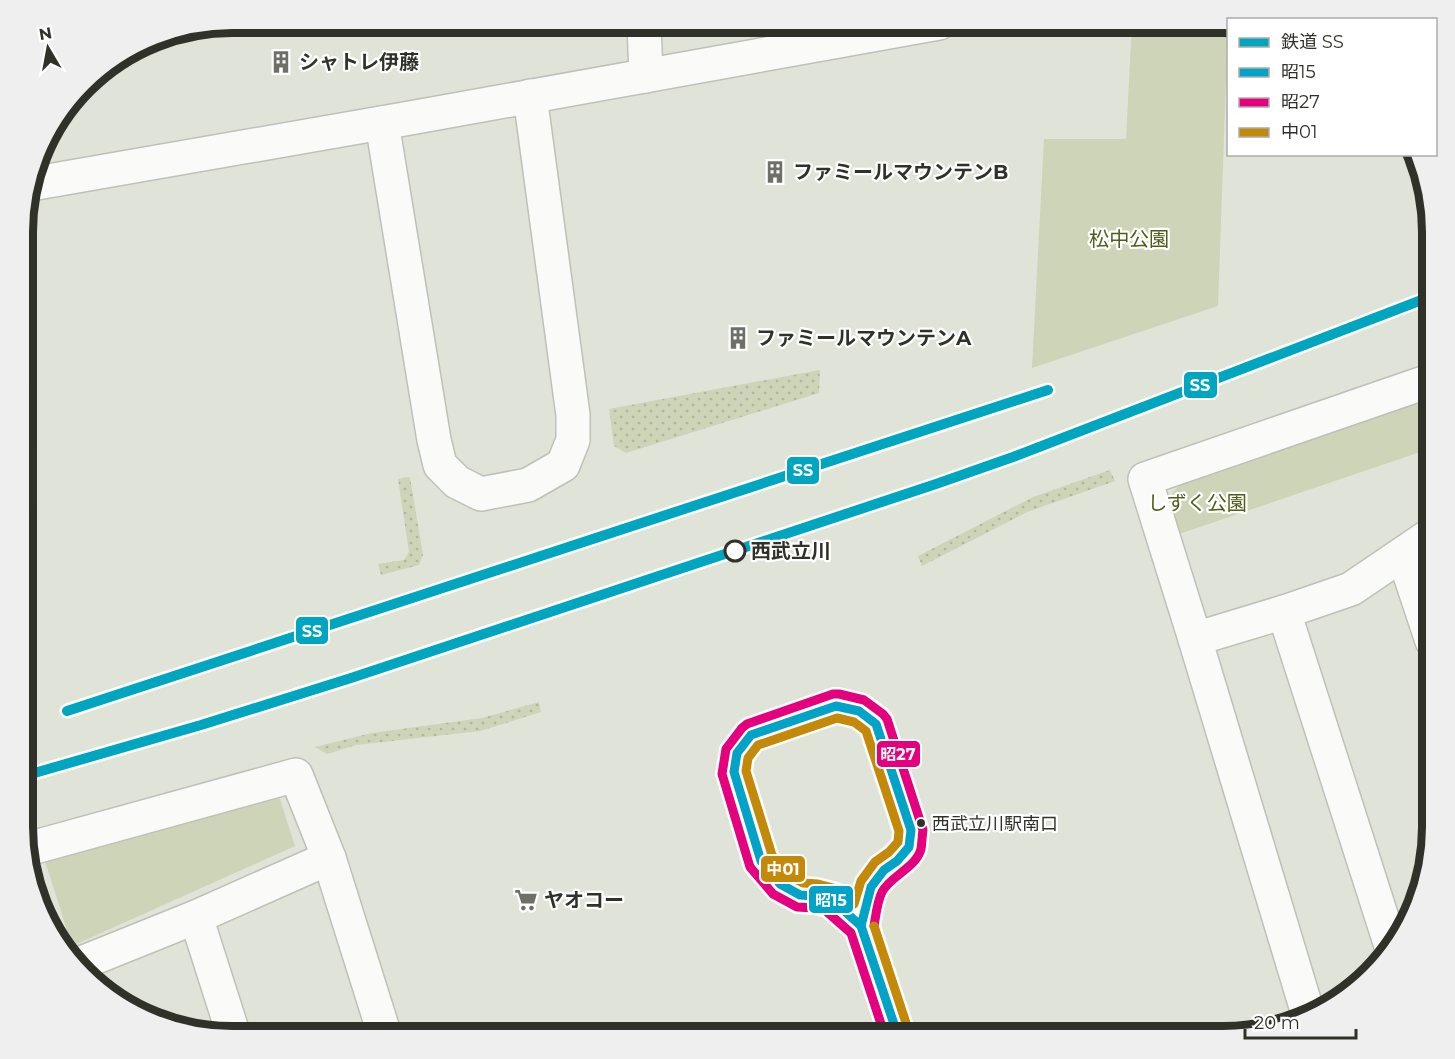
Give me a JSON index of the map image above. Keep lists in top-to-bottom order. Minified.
{"parks":["松中公園","しずく公園"],"places":{"building":["シャトレ伊藤","ファミールマウンテンB","ファミールマウンテンA"],"other":["西武立川","西武立川駅南口"],"supermarket":["ヤオコー"]},"lines":["rail line SS","transit line 昭27","transit line 昭15","transit line 中01"],"legend":["鉄道 SS","昭15","昭27","中01"],"scale_bar":"20 m","north":"top"}
